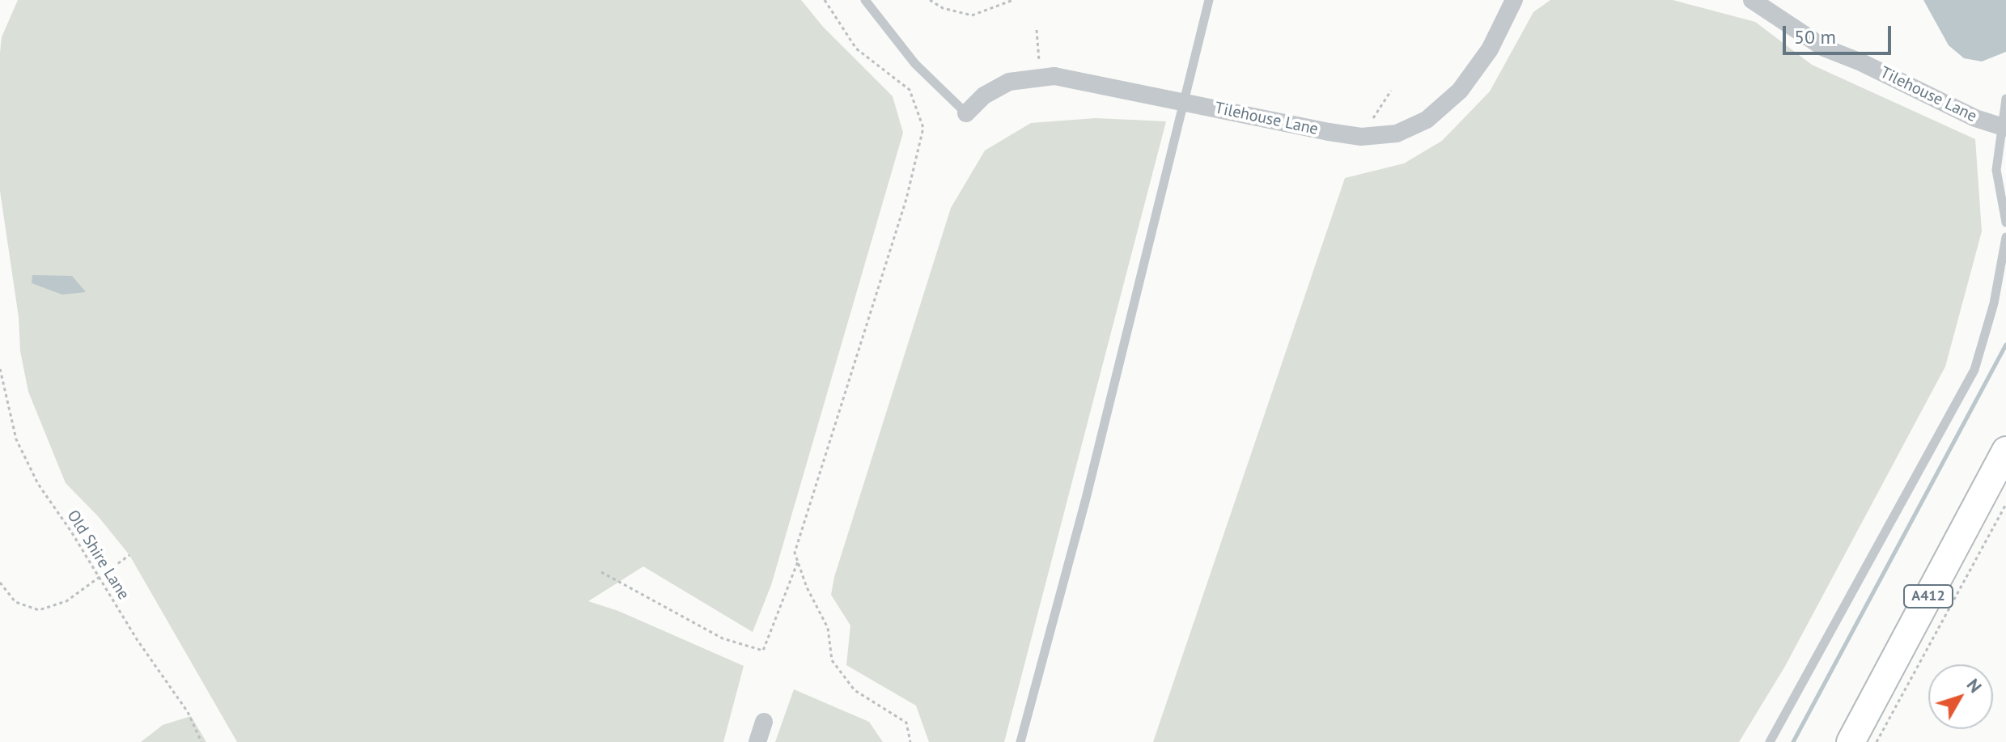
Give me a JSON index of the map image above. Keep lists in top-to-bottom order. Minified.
{"streets":{"main road":["A412"],"street":["Tilehouse Lane"],"path":["Old Shire Lane"]},"scale_bar":"50 m","north":"top right"}
